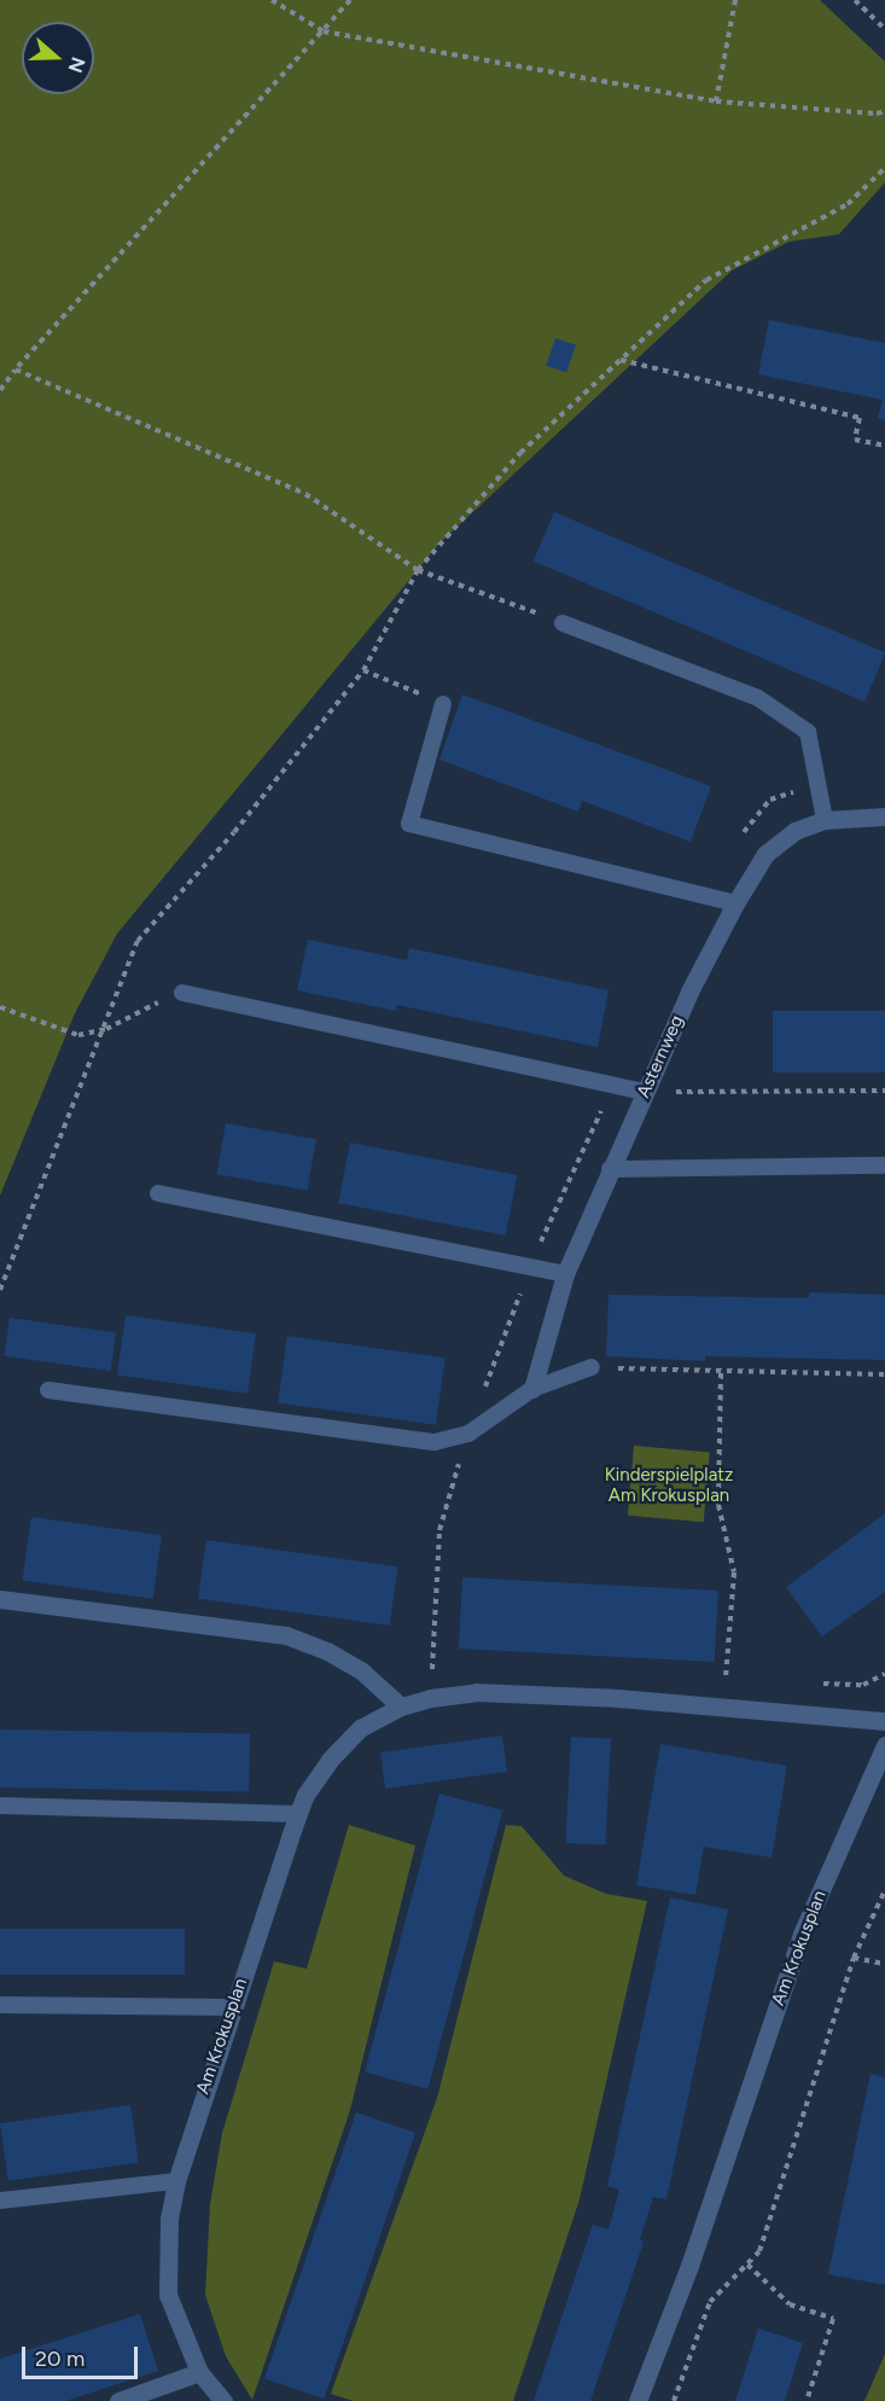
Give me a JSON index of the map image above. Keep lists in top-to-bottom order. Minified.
{"streets":{"street":["Asternweg","Am Krokusplan"]},"parks":["Kinderspielplatz Am Krokusplan"],"scale_bar":"20 m","north":"right"}
